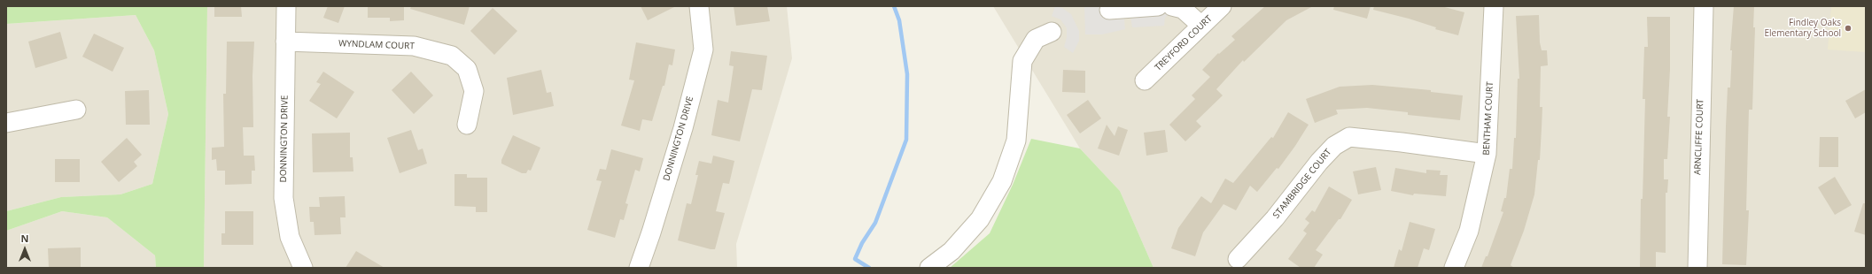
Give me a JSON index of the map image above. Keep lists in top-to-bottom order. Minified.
{"streets":{"street":["TREYFORD COURT","WYNDLAM COURT","BENTHAM COURT","ARNCLIFFE COURT","DONNINGTON DRIVE","STAMBRIDGE COURT"]},"crossings":[["WYNDLAM COURT","DONNINGTON DRIVE"],["BENTHAM COURT","STAMBRIDGE COURT"]],"places":["Findley Oaks Elementary School"],"north":"top"}
